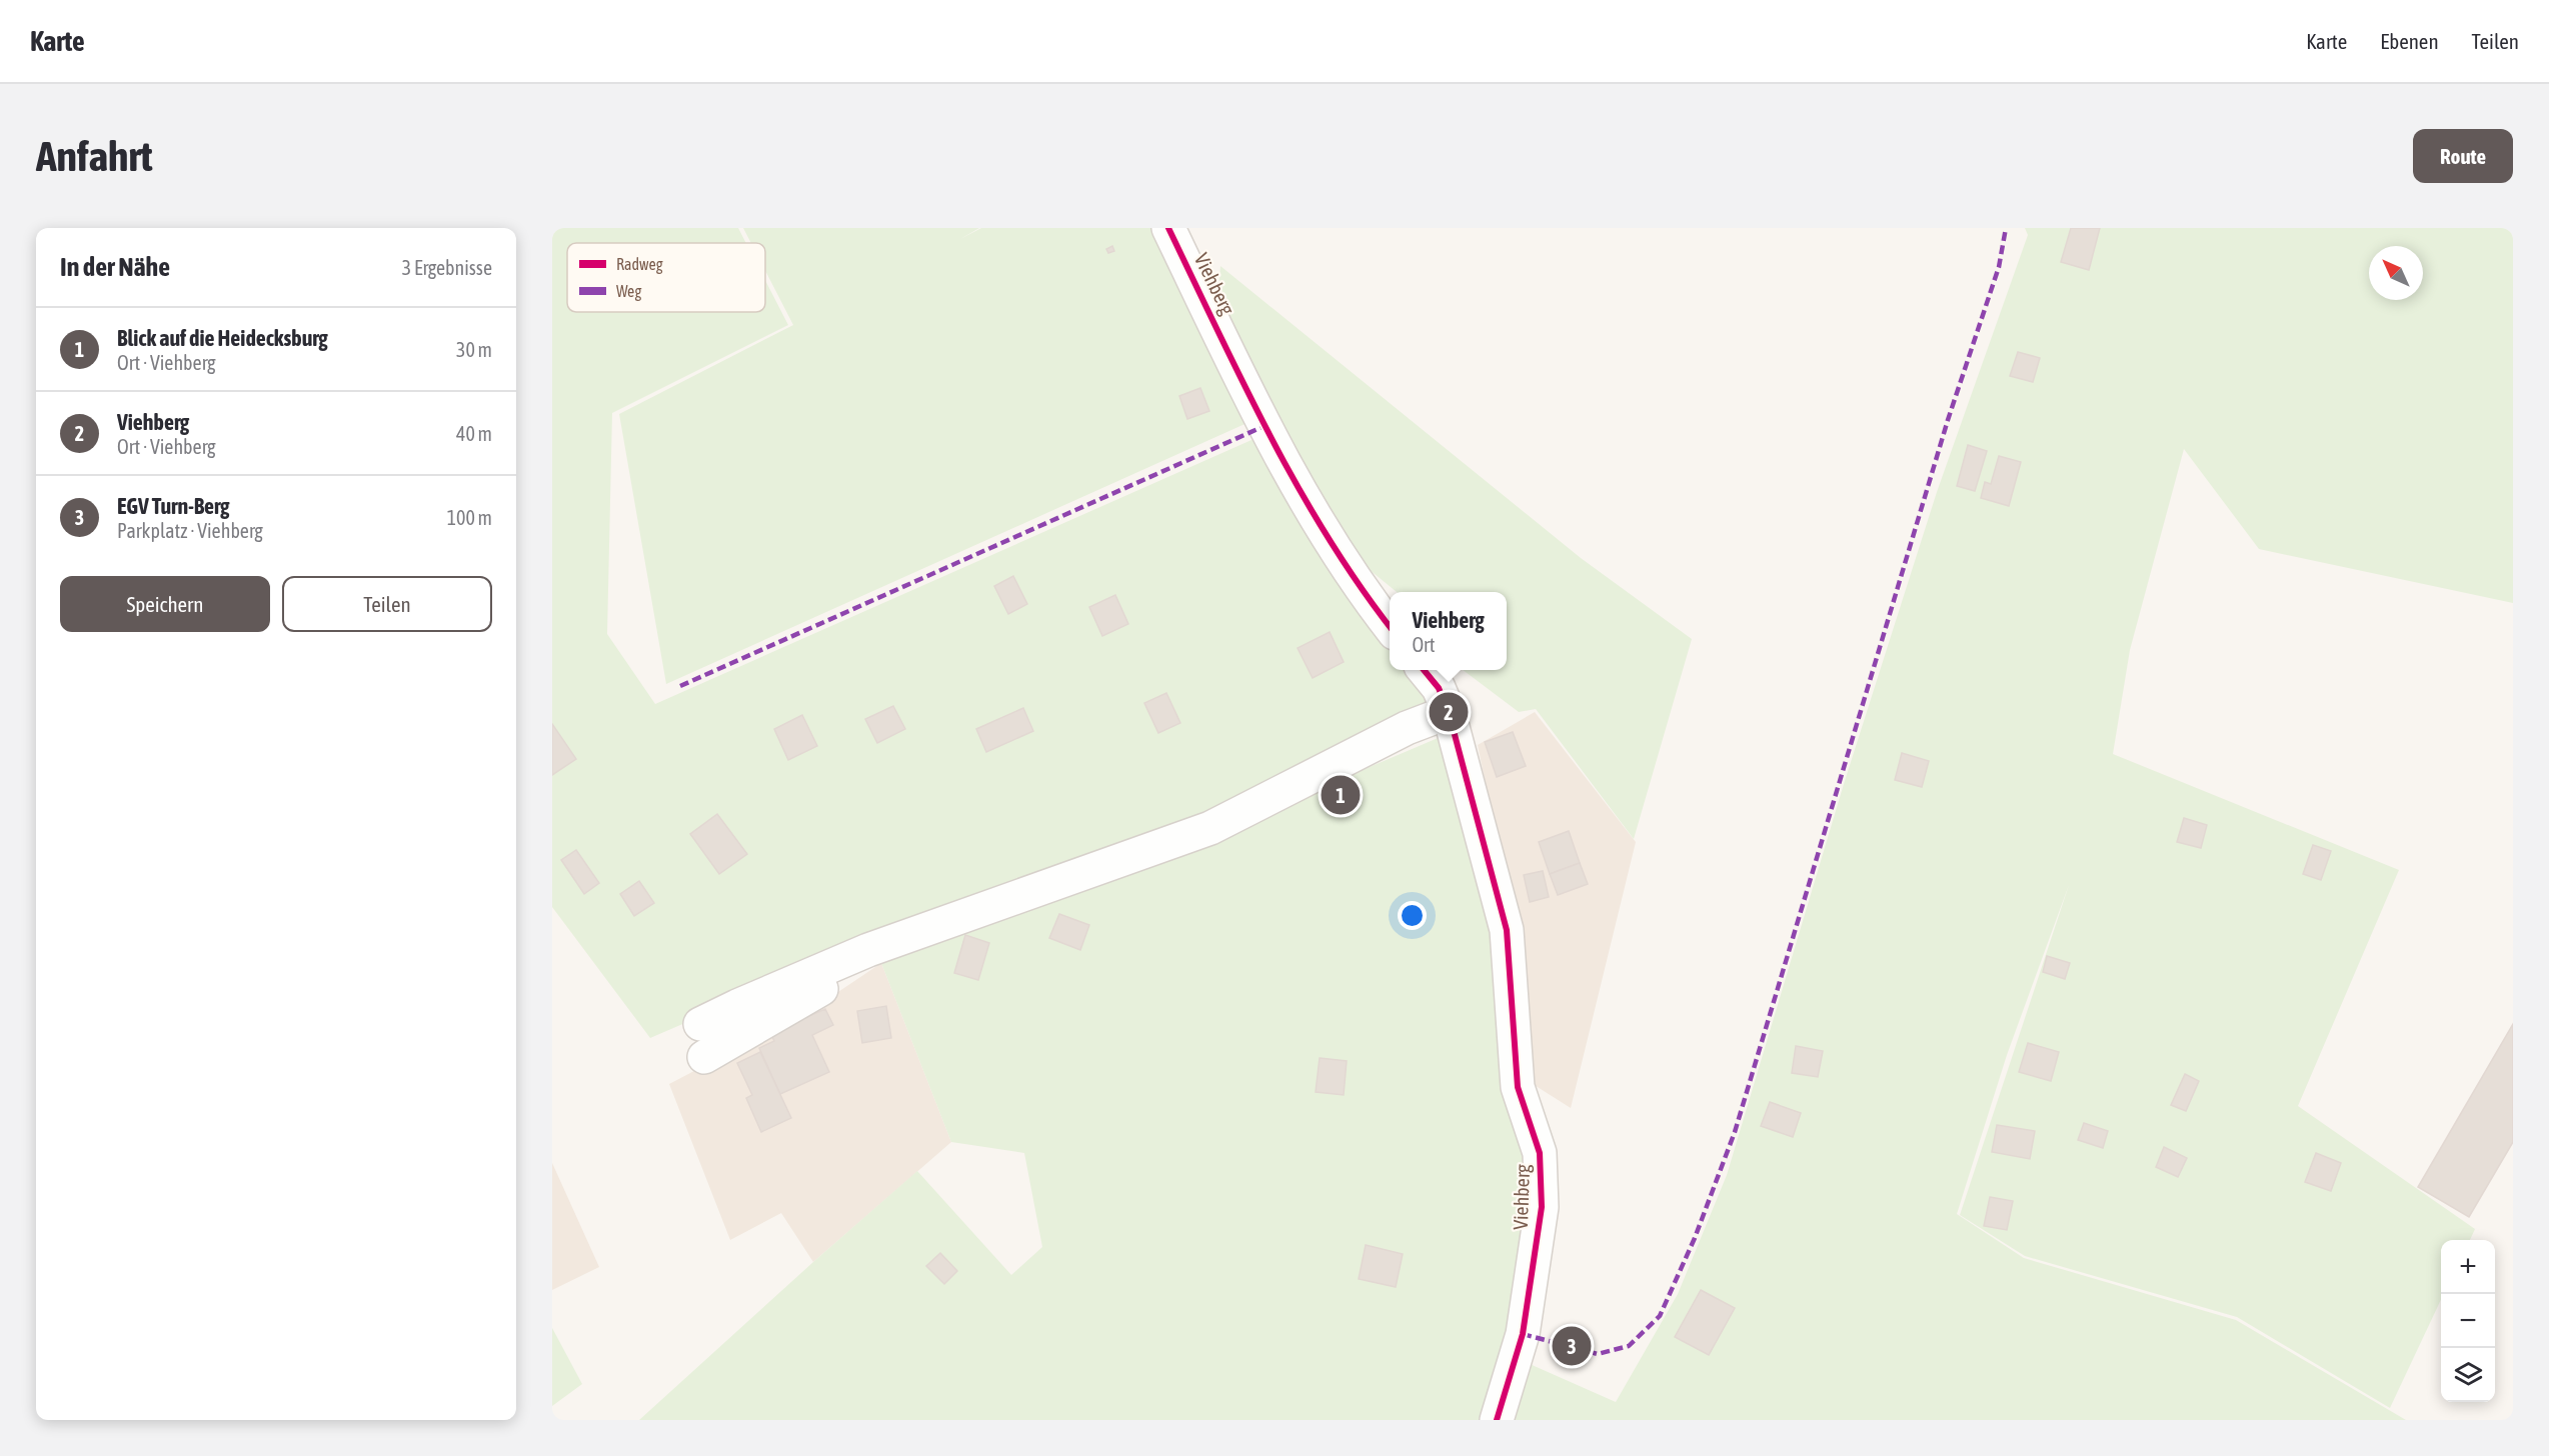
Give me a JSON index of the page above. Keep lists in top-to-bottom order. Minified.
{"streets":{"street":["Viehberg"]},"legend":["Radweg","Weg"],"north":"top left","page":{"header":"Karte","nav":["Karte","Ebenen","Teilen"],"buttons":["Route",["Speichern","Teilen"]],"title":"Anfahrt","heading":["In der Nähe","3 Ergebnisse"],"list":[{"mark":"1","name":"Blick auf die Heidecksburg","note":"Ort · Viehberg","value":"30 m"},{"mark":"2","name":"Viehberg","note":"Ort · Viehberg","value":"40 m"},{"mark":"3","name":"EGV Turn-Berg","note":"Parkplatz · Viehberg","value":"100 m"}],"popup":["Viehberg","Ort"],"pins":["2","1","3"],"map_buttons":["+","−"]}}
